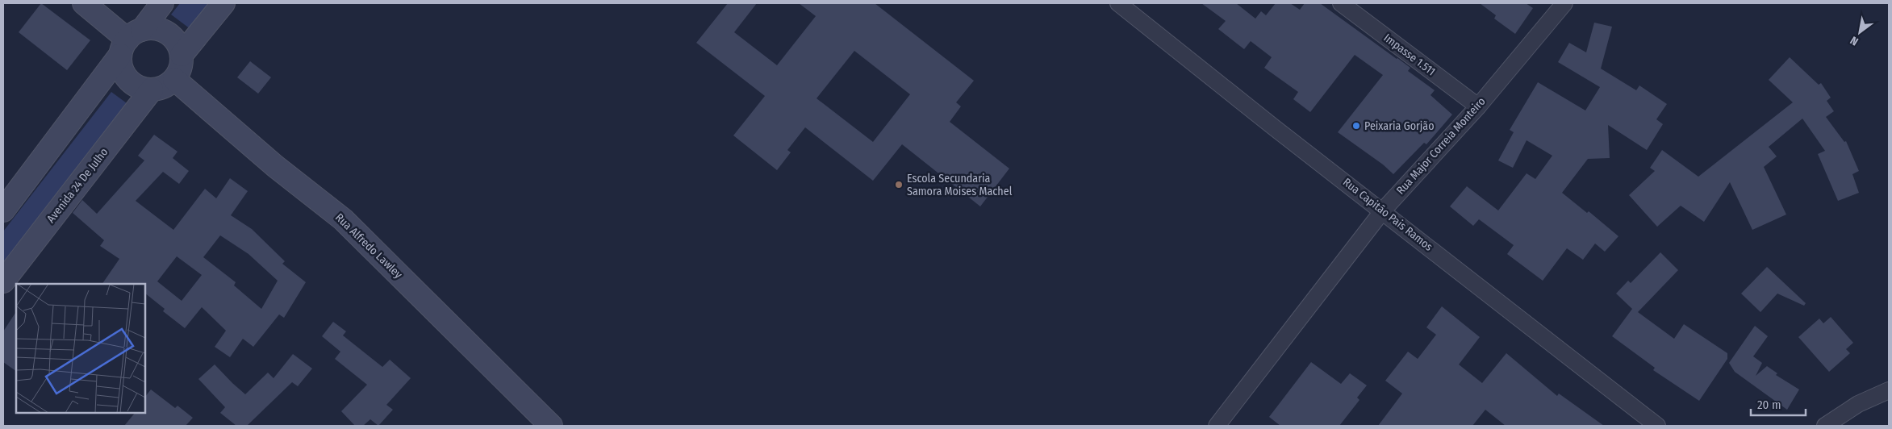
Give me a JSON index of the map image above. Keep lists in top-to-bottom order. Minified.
{"streets":{"main road":["Avenida 24 De Julho","Rua Alfredo Lawley"],"street":["Impasse 1.511","Rua Major Correia Monteiro","Rua Capitão Pais Ramos"]},"crossings":[["Impasse 1.511","Rua Major Correia Monteiro"],["Rua Major Correia Monteiro","Rua Capitão Pais Ramos"],["Avenida 24 De Julho","Rua Alfredo Lawley"]],"places":["Peixaria Gorjão","Escola Secundaria Samora Moises Machel"],"scale_bar":"20 m","north":"bottom left"}
